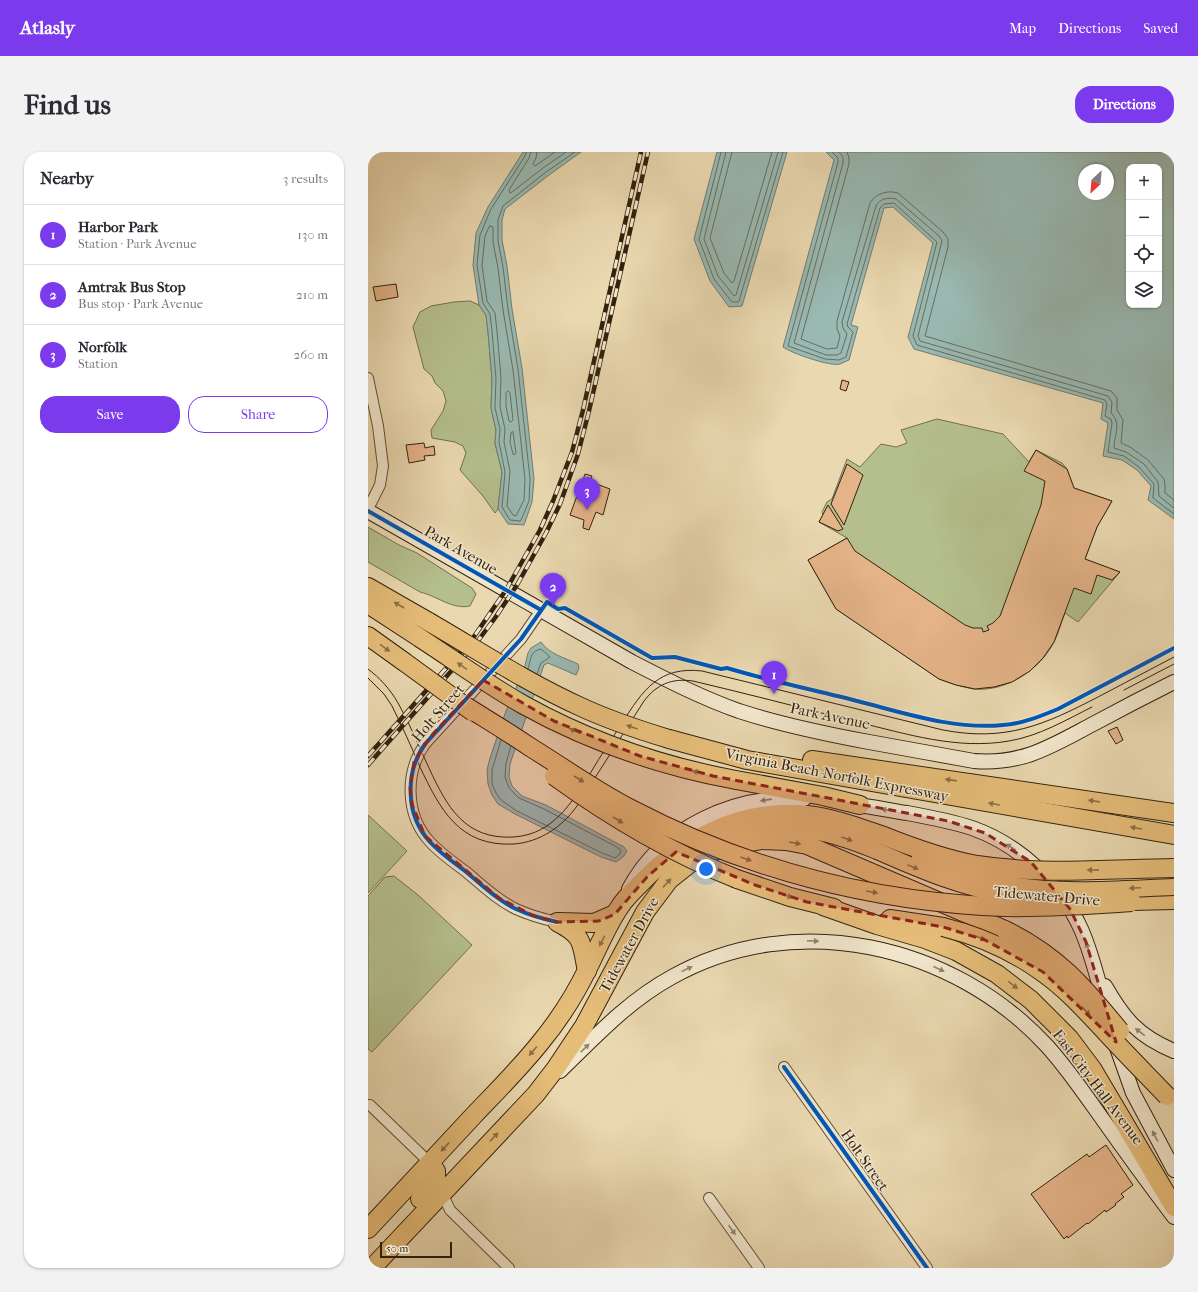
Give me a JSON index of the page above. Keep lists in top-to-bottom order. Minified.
{"streets":{"highway":["Virginia Beach-Norfolk Expressway","Tidewater Drive"],"main road":["Park Avenue","East City Hall Avenue"],"street":["Holt Street"]},"crossings":[["Park Avenue","Holt Street"],["Tidewater Drive","East City Hall Avenue"]],"scale_bar":"50 m","north":"bottom left","page":{"header":"Atlasly","nav":["Map","Directions","Saved"],"buttons":["Directions",["Save","Share"]],"title":"Find us","heading":["Nearby","3 results"],"map_buttons":["+","−"],"list":[{"mark":"1","name":"Harbor Park","note":"Station · Park Avenue","value":"130 m"},{"mark":"2","name":"Amtrak Bus Stop","note":"Bus stop · Park Avenue","value":"210 m"},{"mark":"3","name":"Norfolk","note":"Station","value":"260 m"}],"pins":["3","2","1"],"scale":"50 m"}}
